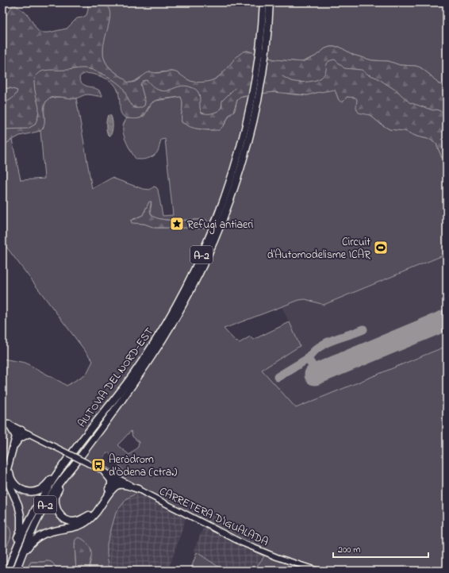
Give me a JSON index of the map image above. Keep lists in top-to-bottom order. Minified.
{"streets":{"highway":["A-2","AUTOVIA DEL NORD-EST"],"street":["CARRETERA D'IGUALADA"]},"places":{"place":["Refugi antiaeri"],"sports":["Circuit d'Automodelisme ICAR"],"bus stop":["Aeròdrom d'Òdena (ctra.)"]},"scale_bar":"200 m"}
